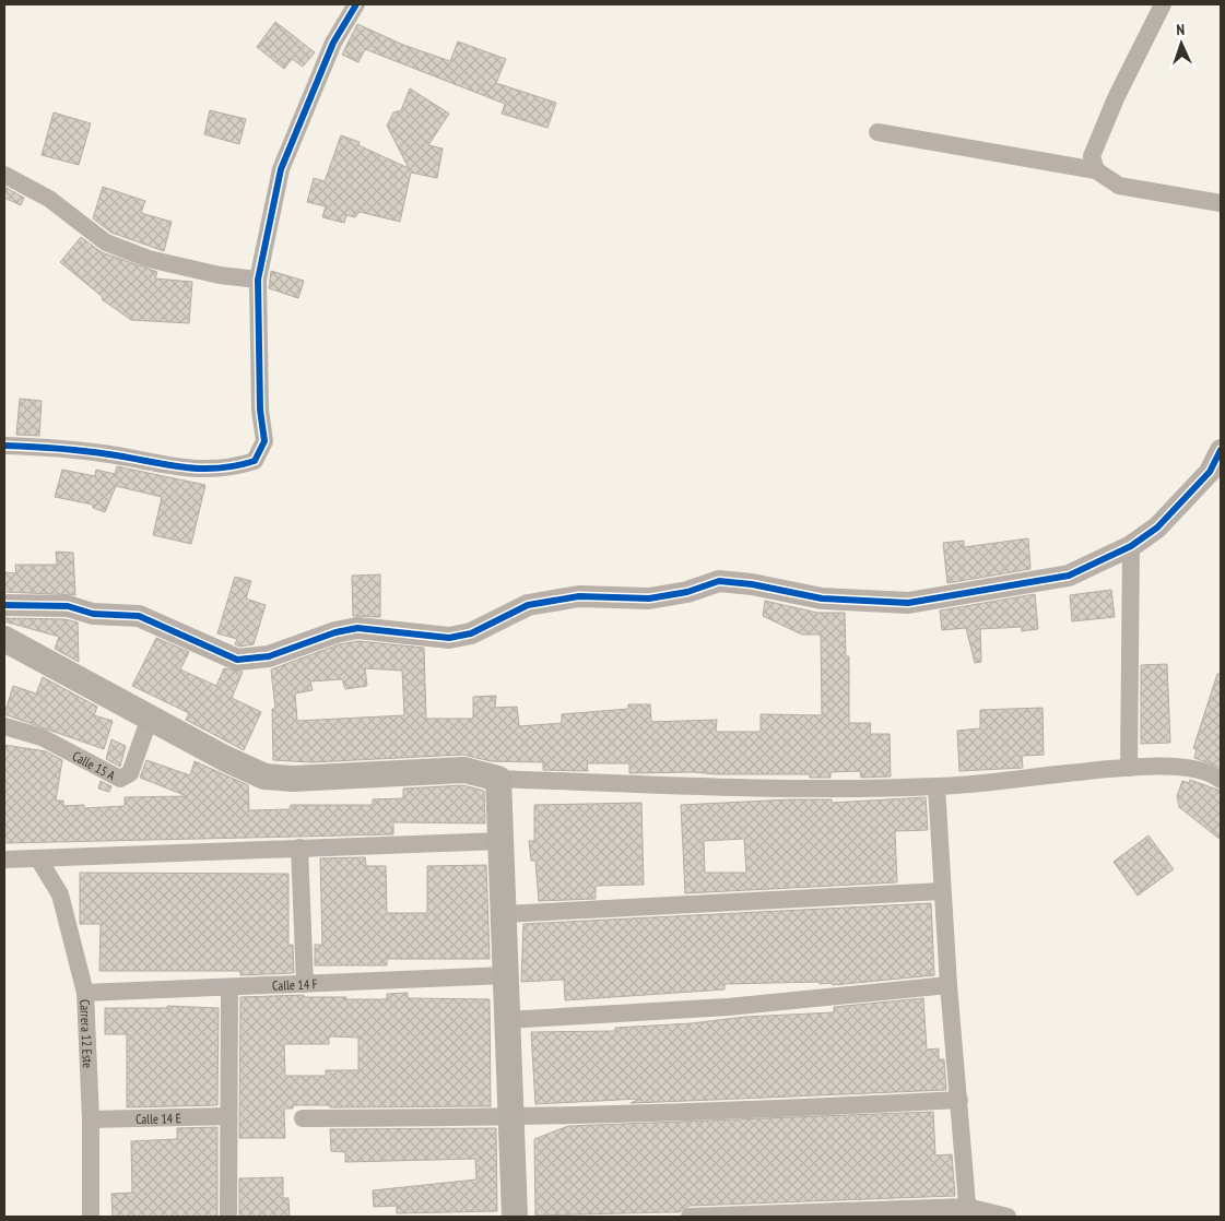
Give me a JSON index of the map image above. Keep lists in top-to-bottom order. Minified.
{"streets":{"street":["Calle 15 A","Calle 14 F","Carrera 12 Este","Calle 14 E"]},"crossings":[["Calle 14 F","Carrera 12 Este"],["Carrera 12 Este","Calle 14 E"]],"north":"top"}
